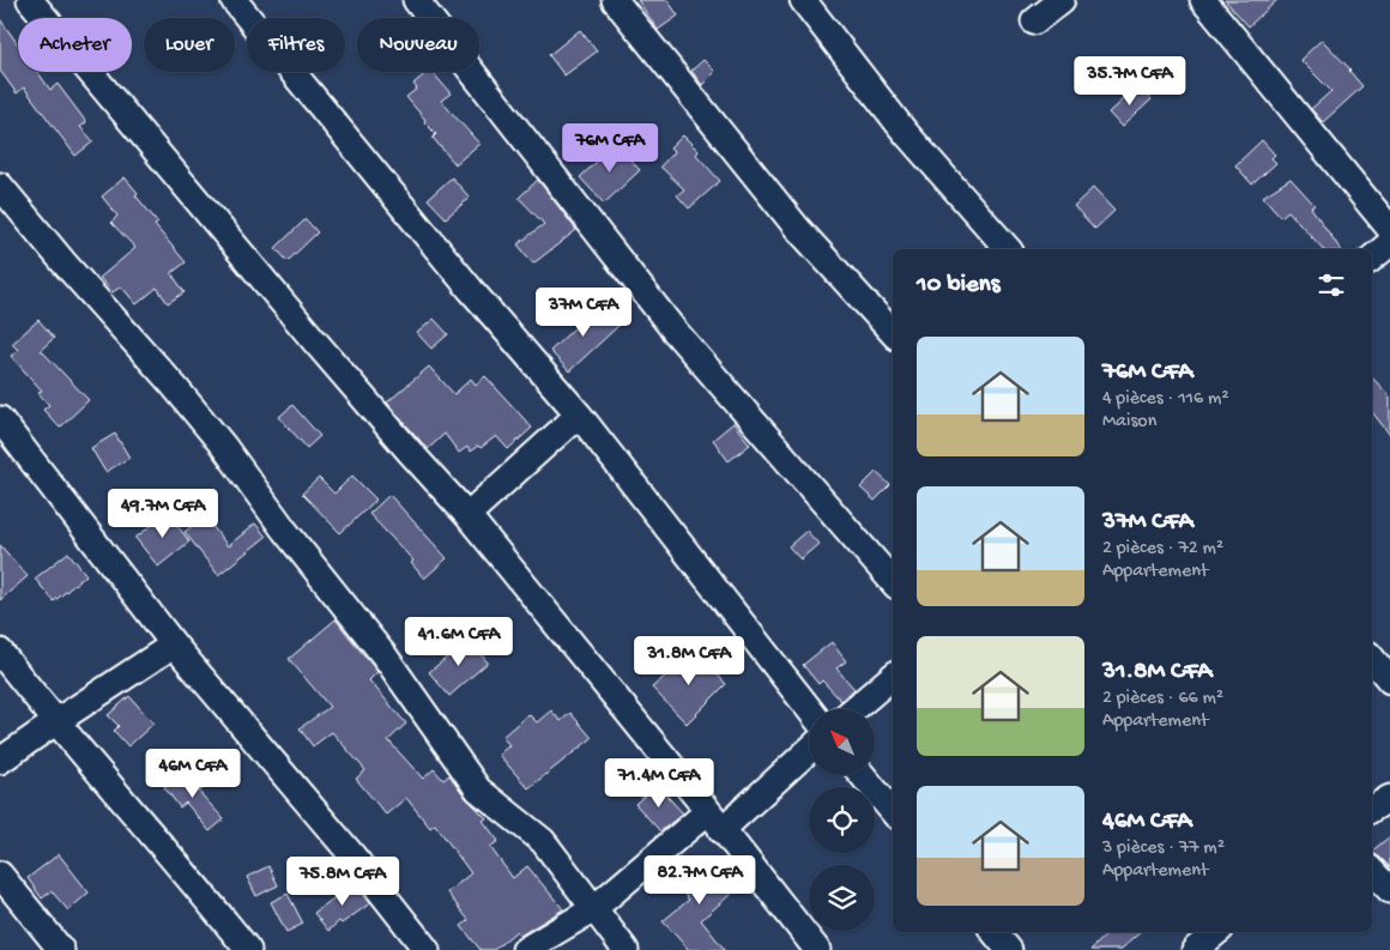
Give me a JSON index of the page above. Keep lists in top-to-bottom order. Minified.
{"north":"top left","page":{"chip":["Acheter","Louer","Filtres","Nouveau"],"price":["35.7M CFA","76M CFA","37M CFA","49.7M CFA","41.6M CFA","31.8M CFA","46M CFA","71.4M CFA","82.7M CFA","75.8M CFA"],"heading":"10 biens","list":[{"name":"76M CFA","note":"4 pièces · 116 m² · Maison"},{"name":"37M CFA","note":"2 pièces · 72 m² · Appartement"},{"name":"31.8M CFA","note":"2 pièces · 66 m² · Appartement"},{"name":"46M CFA","note":"3 pièces · 77 m² · Appartement"}]}}
